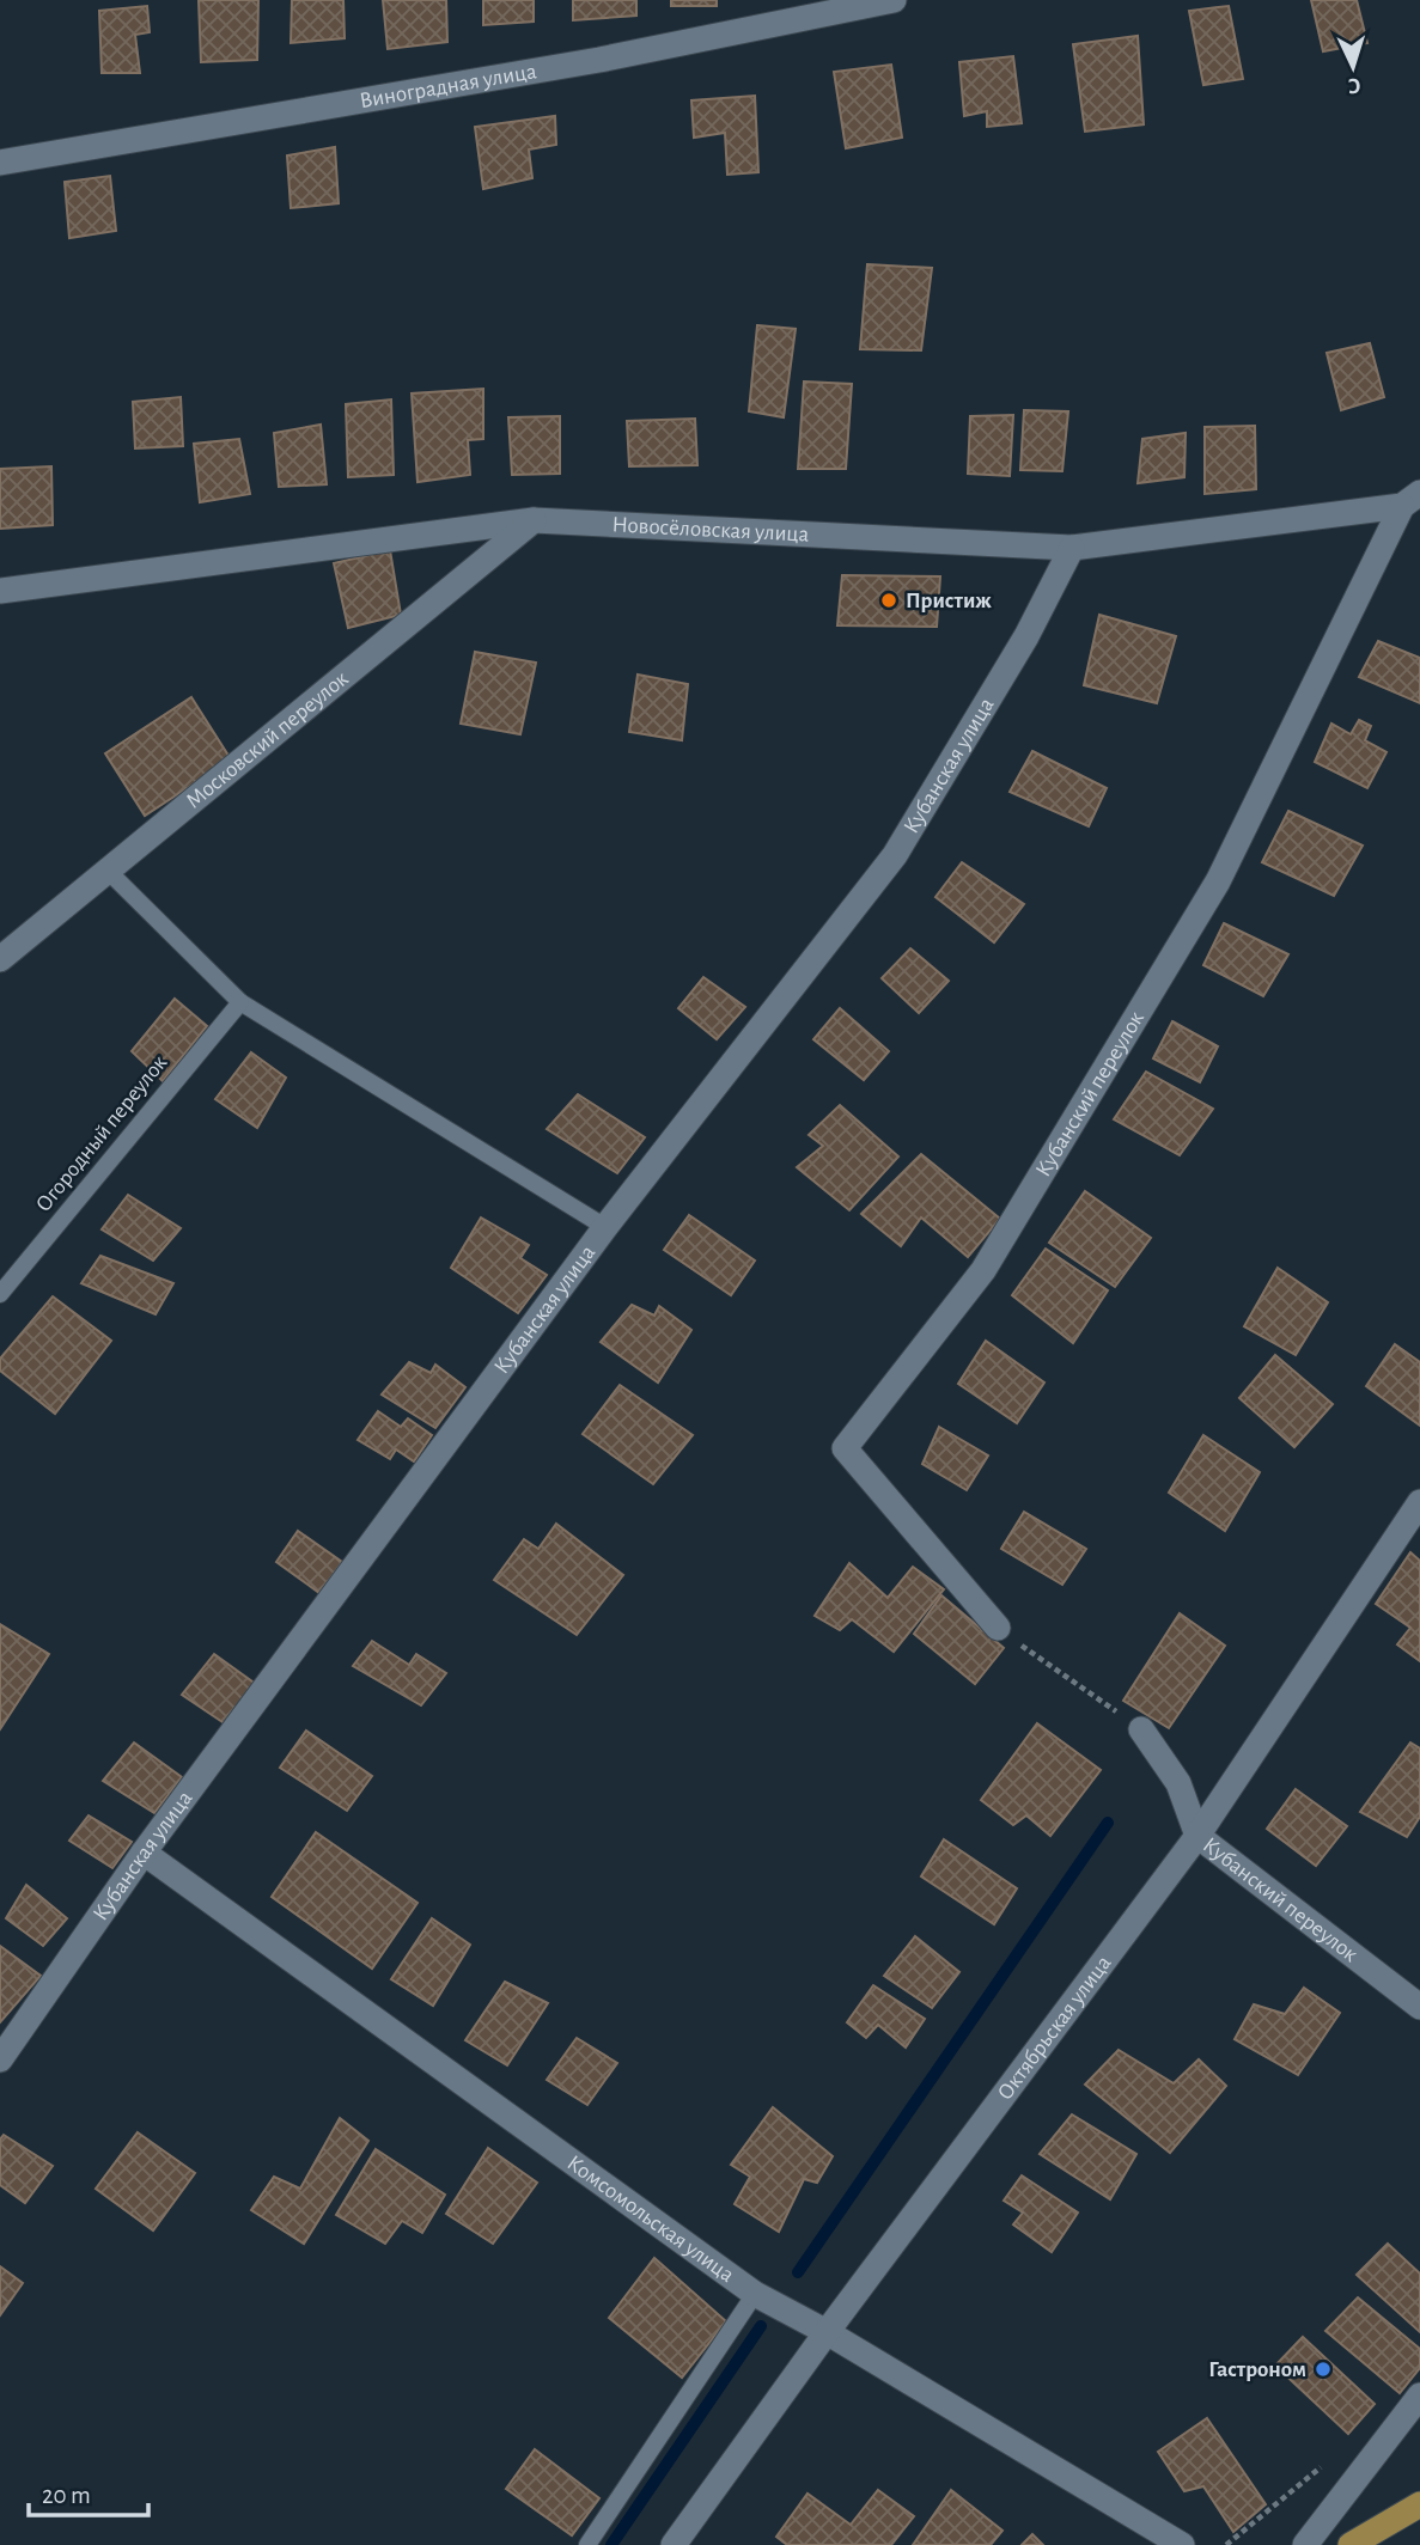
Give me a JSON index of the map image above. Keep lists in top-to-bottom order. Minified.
{"streets":{"street":["Виноградная улица","Новосёловская улица","Московский переулок","Кубанская улица","Кубанский переулок","Октябрьская улица","Комсомольская улица"],"lane":["Огородный переулок"]},"crossings":[["Новосёловская улица","Московский переулок"],["Новосёловская улица","Кубанская улица"],["Новосёловская улица","Кубанский переулок"],["Кубанская улица","Комсомольская улица"],["Кубанский переулок","Октябрьская улица"],["Октябрьская улица","Комсомольская улица"]],"places":["Пристиж","Гастроном"],"scale_bar":"20 m","north":"bottom"}
